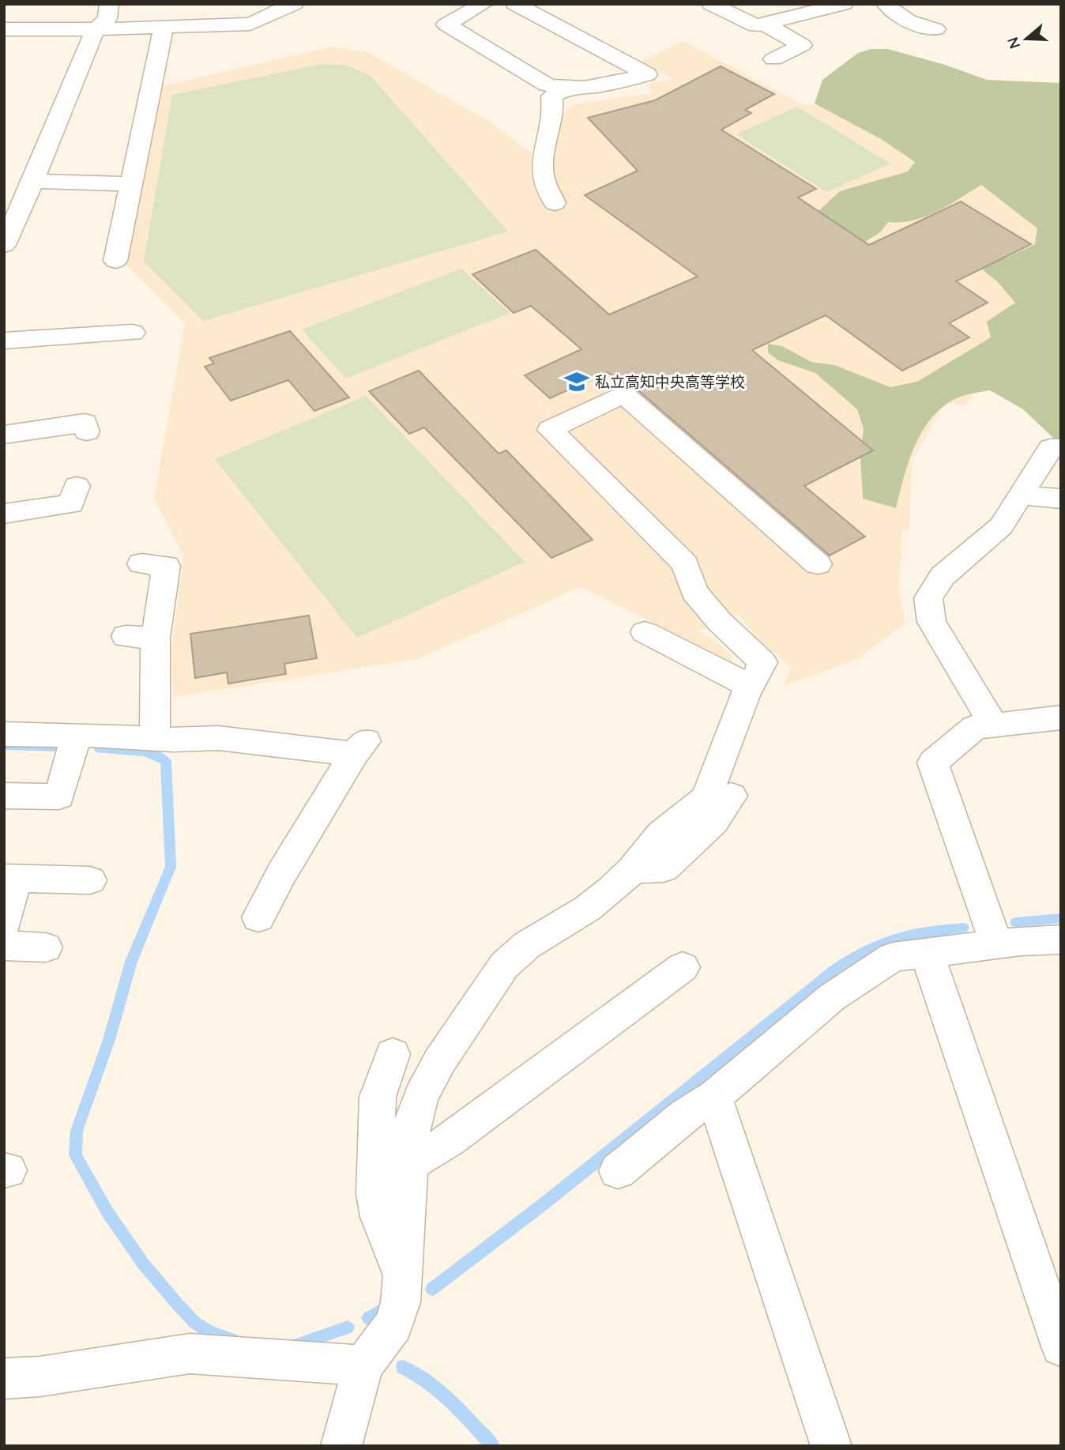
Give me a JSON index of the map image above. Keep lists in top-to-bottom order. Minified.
{"places":{"school or university":["私立高知中央高等学校"]},"north":"left"}
